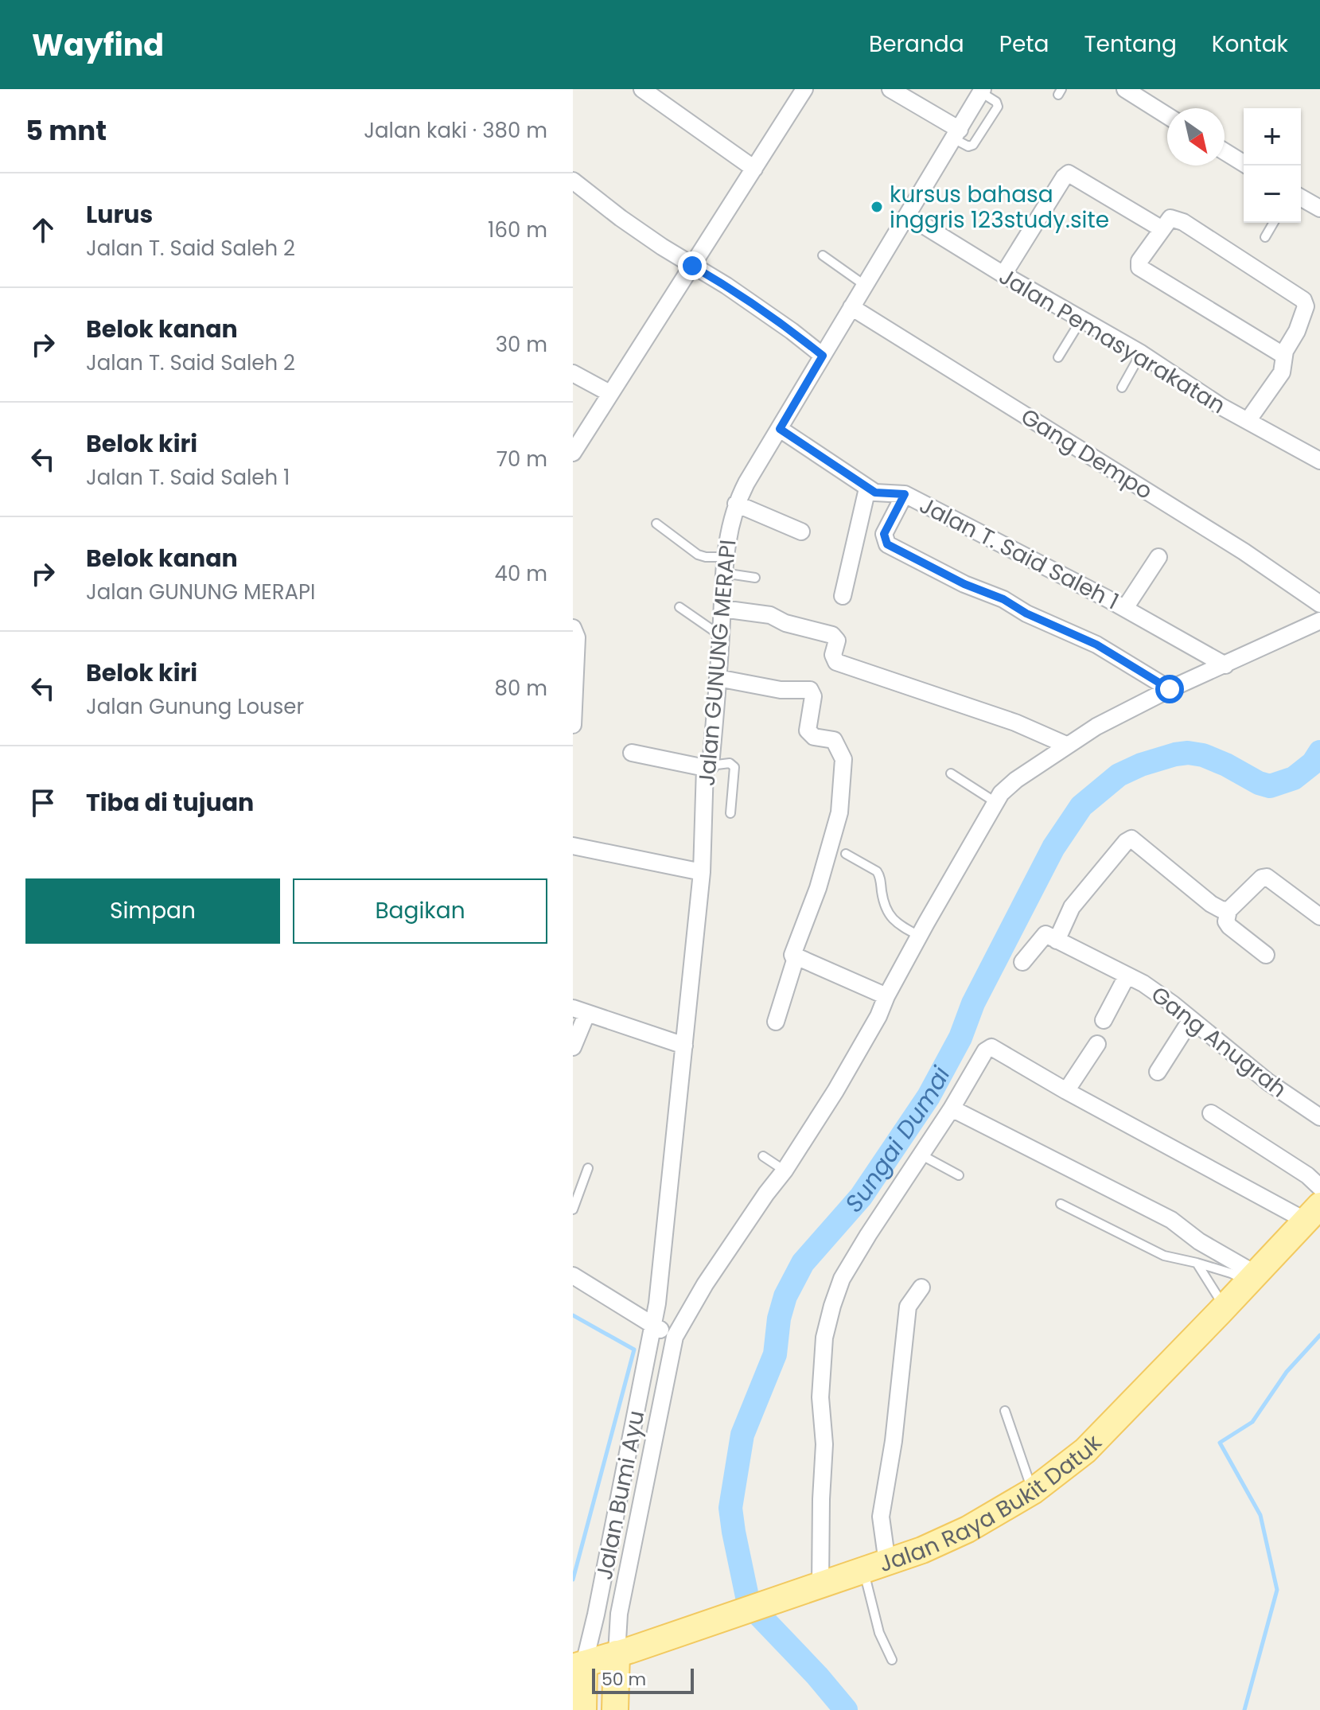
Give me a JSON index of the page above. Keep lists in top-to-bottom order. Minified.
{"streets":{"main road":["Jalan Raya Bukit Datuk"],"street":["Jalan Pemasyarakatan","Gang Dempo","Jalan T. Said Saleh 1","Jalan GUNUNG MERAPI","Gang Anugrah","Jalan Bumi Ayu"]},"crossings":[["Jalan Pemasyarakatan","Jalan GUNUNG MERAPI"],["Gang Dempo","Jalan GUNUNG MERAPI"],["Jalan T. Said Saleh 1","Jalan GUNUNG MERAPI"],["Jalan T. Said Saleh 1","Jalan Bumi Ayu"],["Jalan GUNUNG MERAPI","Jalan Bumi Ayu"],["Jalan Bumi Ayu","Jalan Raya Bukit Datuk"]],"water":["Sungai Dumai"],"places":["kursus bahasa inggris 123study.site"],"scale_bar":"50 m","north":"bottom right","page":{"header":"Wayfind","nav":["Beranda","Peta","Tentang","Kontak"],"heading":["5 mnt","Jalan kaki · 380 m"],"map_buttons":["+","−"],"list":[["Lurus","Jalan T. Said Saleh 2","160 m"],["Belok kanan","Jalan T. Said Saleh 2","30 m"],["Belok kiri","Jalan T. Said Saleh 1","70 m"],["Belok kanan","Jalan GUNUNG MERAPI","40 m"],["Belok kiri","Jalan Gunung Louser","80 m"],"Tiba di tujuan"],"buttons":["Simpan","Bagikan"],"scale":"50 m"}}
